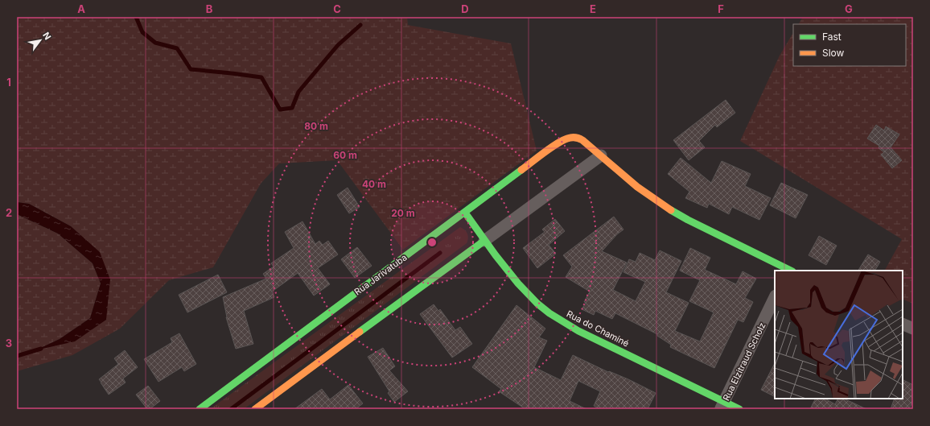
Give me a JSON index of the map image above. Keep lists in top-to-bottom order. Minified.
{"streets":{"street":["Rua Jarivatuba","Rua do Chaminé","Rua Elzitraud Scholz"]},"crossings":[["Rua Jarivatuba","Rua do Chaminé"],["Rua do Chaminé","Rua Elzitraud Scholz"]],"legend":["Fast","Slow"],"north":"top right","grid":{"columns":["A","B","C","D","E","F","G"],"rows":["1","2","3"]},"rings":["80 m","60 m","40 m","20 m"]}
